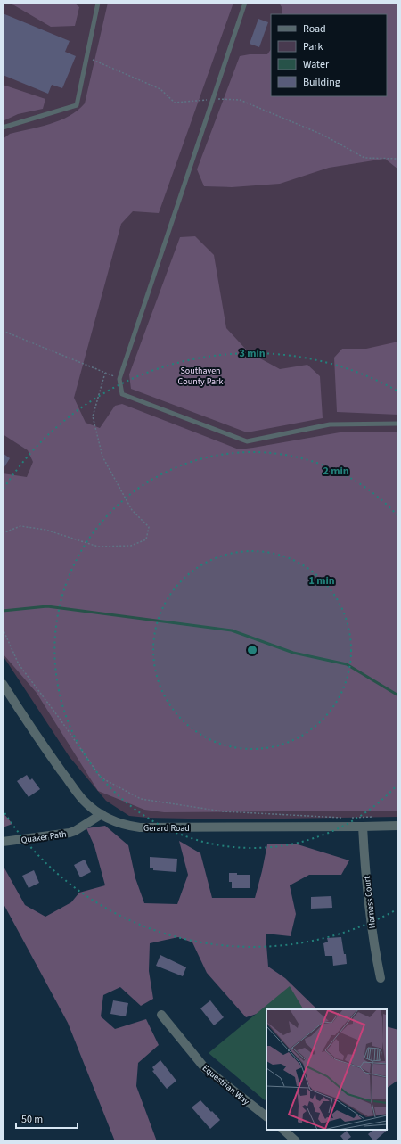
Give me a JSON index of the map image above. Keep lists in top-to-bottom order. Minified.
{"streets":{"street":["Gerard Road","Quaker Path","Harness Court","Equestrian Way"]},"crossings":[["Gerard Road","Quaker Path"],["Gerard Road","Harness Court"]],"parks":["Southaven County Park"],"legend":["Road","Park","Water","Building"],"scale_bar":"50 m","rings":["3 min","2 min","1 min"]}
